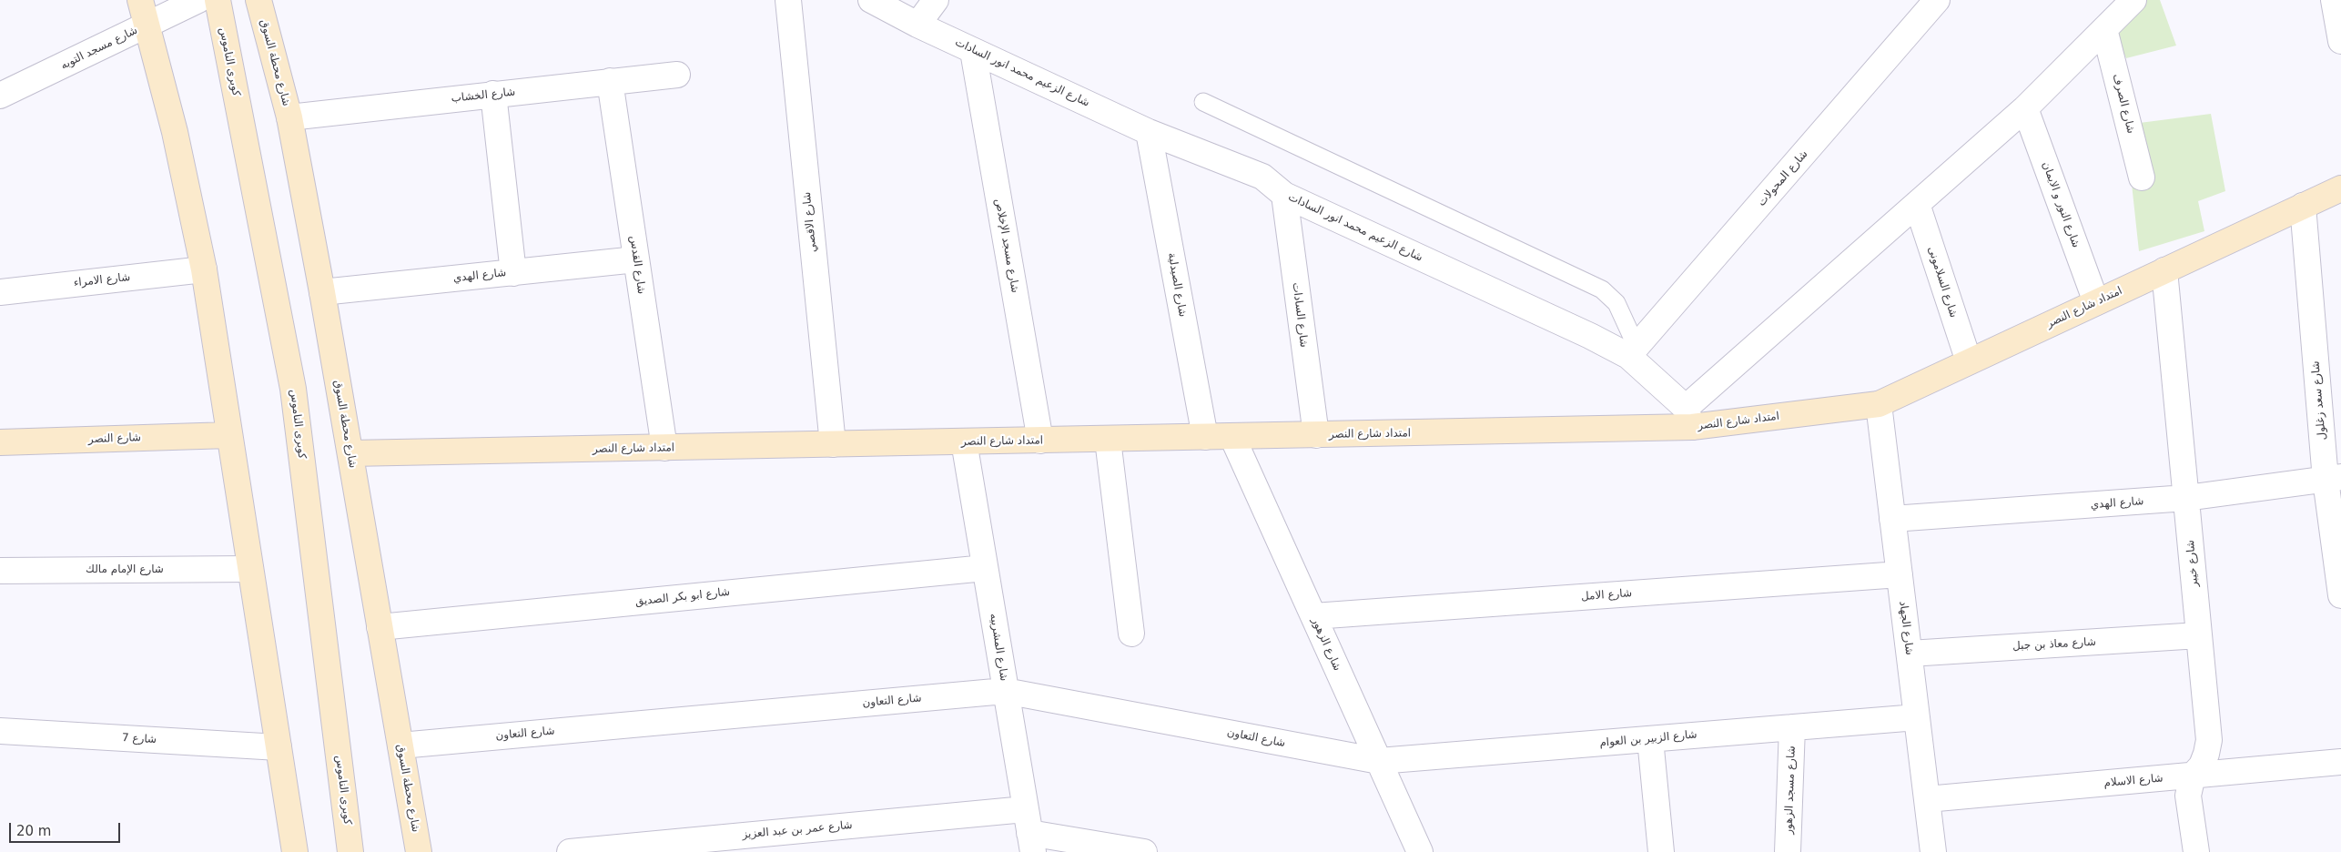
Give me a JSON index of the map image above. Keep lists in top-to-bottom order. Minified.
{"streets":{"street":["شارع مسجد التوبه","كوبرى الناموس","شارع محطة السوق","شارع الزعيم محمد انور السادات","شارع الخشاب","شارع الصرف","شارع المحولات","شارع النور و الايمان","شارع الاقصي","شارع مسجد الإخلاص","شارع القدس","شارع الهدي","شارع الامراء","شارع السلامونى","شارع الصيدلية","امتداد شارع النصر","شارع السادات","شارع سعد زغلول","شارع النصر","شارع خيبر","شارع الإمام مالك","شارع الامل","شارع ابو بكر الصديق","شارع الجهاد","شارع الزهور","شارع معاذ بن جبل","شارع المشربيه","شارع التعاون","شارع 7","شارع الزبير بن العوام","شارع الاسلام","شارع مسجد الزهور","شارع عمر بن عبد العزيز"]},"crossings":[["شارع محطة السوق","شارع الخشاب"],["شارع محطة السوق","شارع الهدي"],["شارع محطة السوق","امتداد شارع النصر"],["شارع محطة السوق","شارع ابو بكر الصديق"],["شارع محطة السوق","شارع التعاون"],["شارع الزعيم محمد انور السادات","شارع المحولات"],["شارع الزعيم محمد انور السادات","شارع مسجد الإخلاص"],["شارع الزعيم محمد انور السادات","شارع الصيدلية"],["شارع الزعيم محمد انور السادات","امتداد شارع النصر"],["شارع الزعيم محمد انور السادات","شارع السادات"],["شارع الخشاب","شارع القدس"],["شارع النور و الايمان","امتداد شارع النصر"],["شارع الاقصي","امتداد شارع النصر"],["شارع مسجد الإخلاص","امتداد شارع النصر"],["شارع القدس","شارع الهدي"],["شارع القدس","امتداد شارع النصر"],["شارع الهدي","شارع سعد زغلول"],["شارع الهدي","شارع خيبر"],["شارع الهدي","شارع الجهاد"],["شارع السلامونى","امتداد شارع النصر"],["شارع الصيدلية","امتداد شارع النصر"],["امتداد شارع النصر","شارع السادات"],["امتداد شارع النصر","شارع سعد زغلول"],["امتداد شارع النصر","شارع خيبر"],["امتداد شارع النصر","شارع الجهاد"],["امتداد شارع النصر","شارع الزهور"],["امتداد شارع النصر","شارع المشربيه"],["شارع خيبر","شارع معاذ بن جبل"],["شارع خيبر","شارع الاسلام"],["شارع الامل","شارع الجهاد"],["شارع الامل","شارع الزهور"],["شارع ابو بكر الصديق","شارع المشربيه"],["شارع الجهاد","شارع معاذ بن جبل"],["شارع الجهاد","شارع الزبير بن العوام"],["شارع الجهاد","شارع الاسلام"],["شارع الزهور","شارع التعاون"],["شارع الزهور","شارع الزبير بن العوام"],["شارع المشربيه","شارع التعاون"],["شارع المشربيه","شارع عمر بن عبد العزيز"],["شارع التعاون","شارع الزبير بن العوام"],["شارع الزبير بن العوام","شارع مسجد الزهور"]],"scale_bar":"20 m"}
